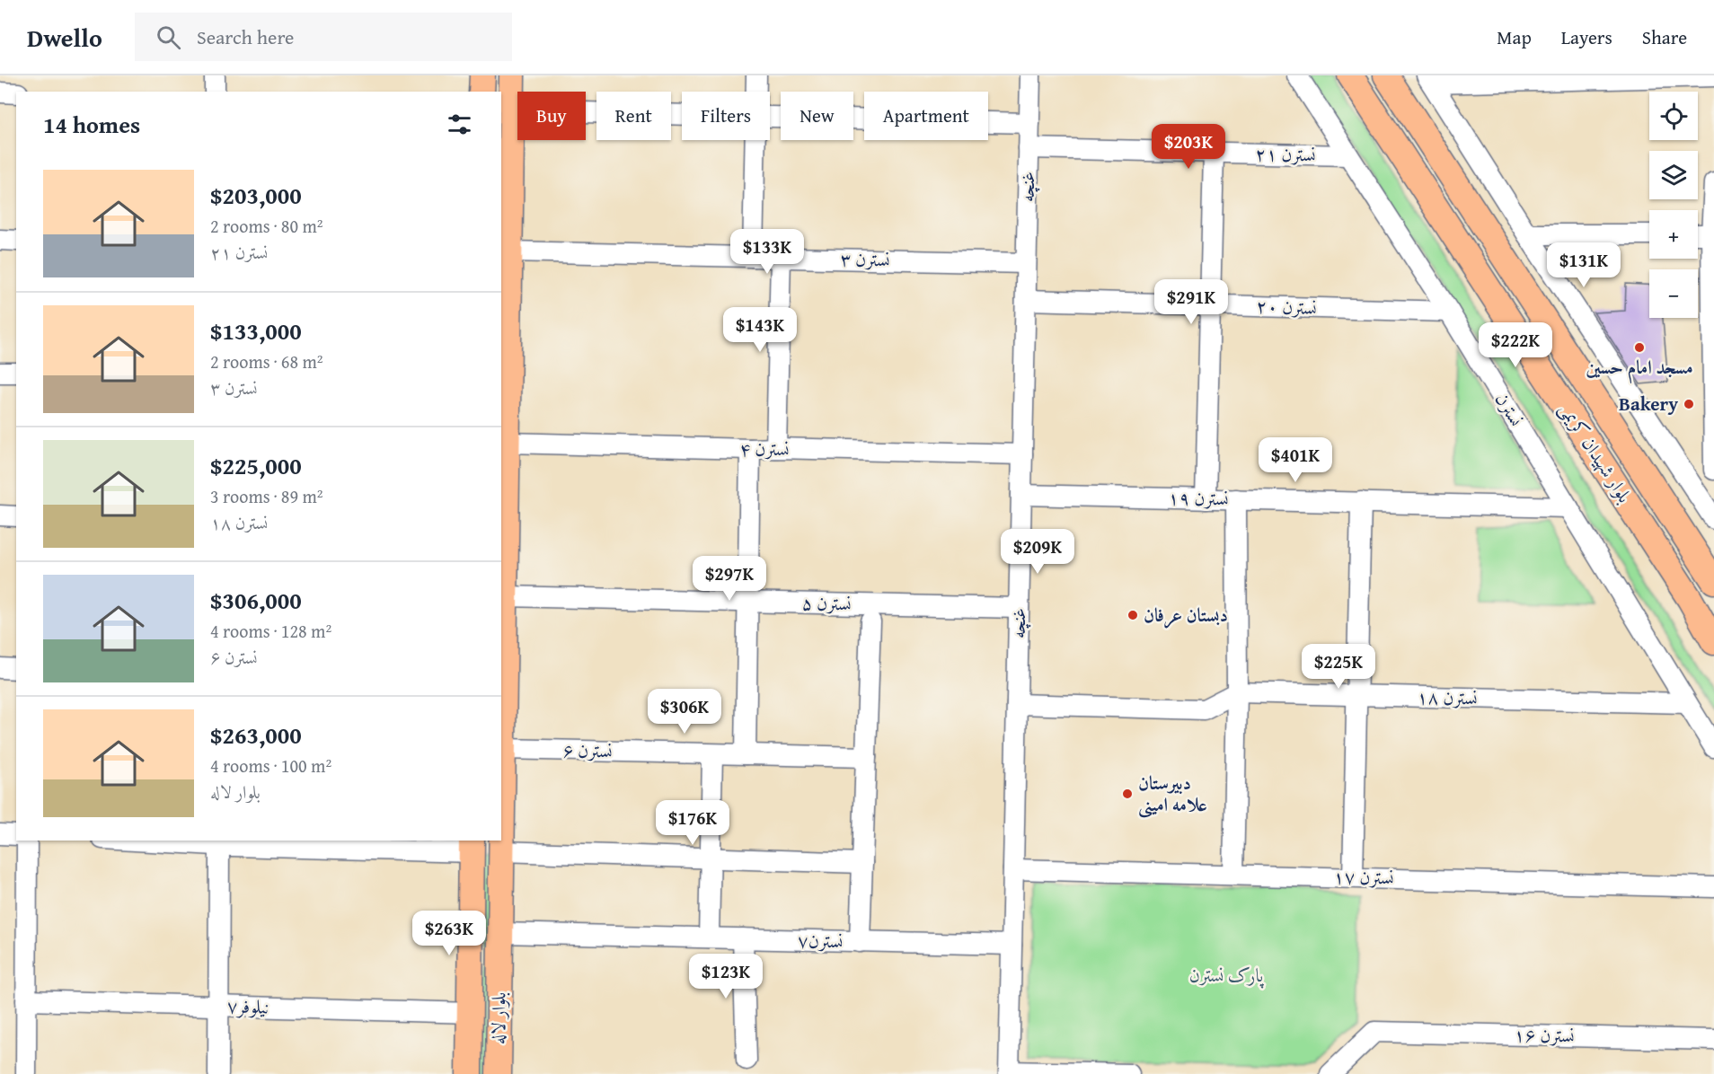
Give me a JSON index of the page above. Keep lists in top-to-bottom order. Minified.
{"streets":{"main road":["بلوار شهیدان کریمی","بلوار لاله"],"street":["نسترن ۲۱","غنچه","نسترن ۳","نسترن ۲۰","نسترن","نسترن ۴","نسترن ۱۹","نسترن ۵","نسترن ۱۸","نسترن ۶","نسترن ۱۷","نسترن۷","نیلوفر۷","نسترن ۱۶"]},"crossings":[["نسترن ۲۱","غنچه"],["نسترن ۲۱","نسترن"],["غنچه","نسترن ۳"],["غنچه","نسترن ۲۰"],["غنچه","نسترن ۴"],["غنچه","نسترن ۱۹"],["غنچه","نسترن ۵"],["غنچه","نسترن ۱۸"],["غنچه","نسترن ۱۷"],["غنچه","نسترن۷"],["نسترن ۳","بلوار لاله"],["نسترن ۲۰","نسترن"],["نسترن","نسترن ۱۹"],["نسترن","نسترن ۱۸"],["نسترن ۴","بلوار لاله"],["نسترن ۵","بلوار لاله"],["نسترن ۶","بلوار لاله"],["نسترن۷","بلوار لاله"],["نیلوفر۷","بلوار لاله"]],"parks":["پارک نسترن"],"places":["مسجد امام حسین","Bakery","دبستان عرفان","دبیرستان علامه امینی"],"page":{"header":"Dwello","search":"Search here","nav":["Map","Layers","Share"],"map_buttons":["+","−"],"chip":["Buy","Rent","Filters","New","Apartment"],"heading":"14 homes","price":["$203K","$133K","$131K","$291K","$143K","$222K","$401K","$209K","$297K","$225K","$306K","$176K","$263K","$123K"],"list":[{"name":"$203,000","note":"2 rooms · 80 m² · نسترن ۲۱"},{"name":"$133,000","note":"2 rooms · 68 m² · نسترن ۳"},{"name":"$225,000","note":"3 rooms · 89 m² · نسترن ۱۸"},{"name":"$306,000","note":"4 rooms · 128 m² · نسترن ۶"},{"name":"$263,000","note":"4 rooms · 100 m² · بلوار لاله"}]}}
